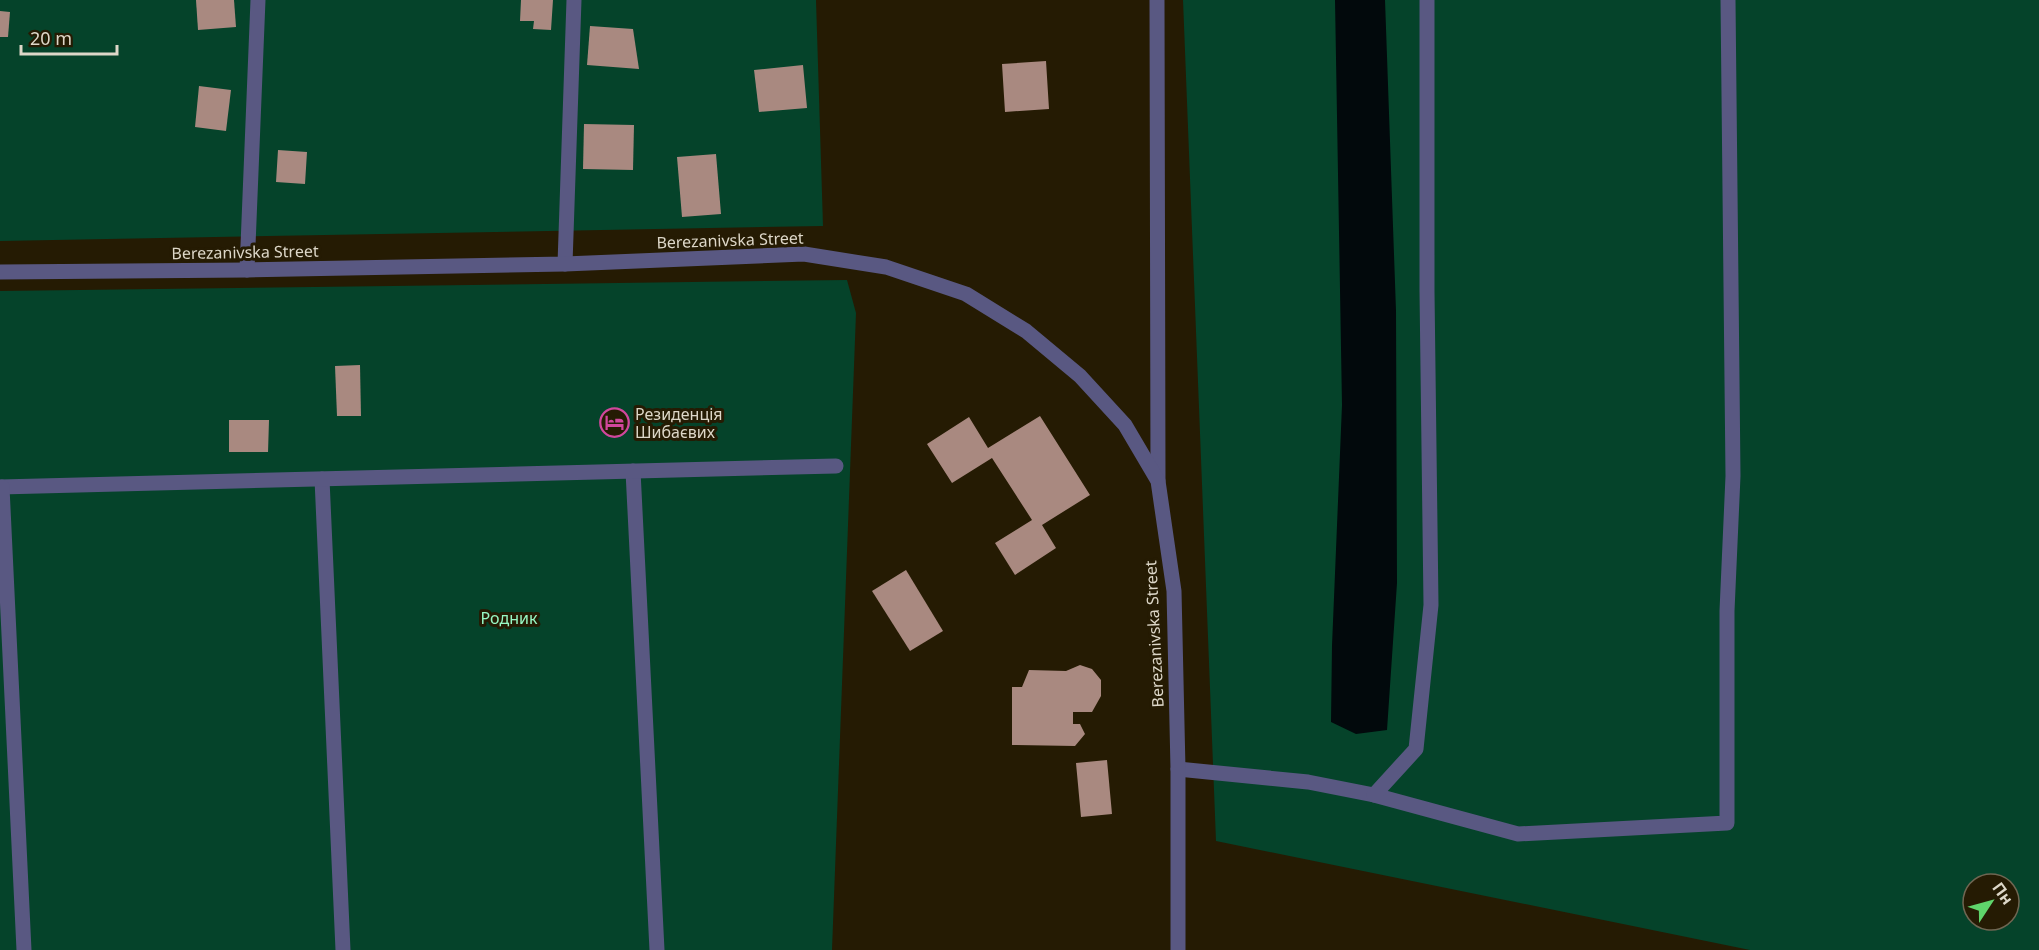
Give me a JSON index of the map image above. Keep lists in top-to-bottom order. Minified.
{"streets":{"street":["Berezanivska Street"]},"parks":["Родник"],"places":{"hotel":["Резиденція Шибаєвих"]},"scale_bar":"20 m","north":"top right"}
